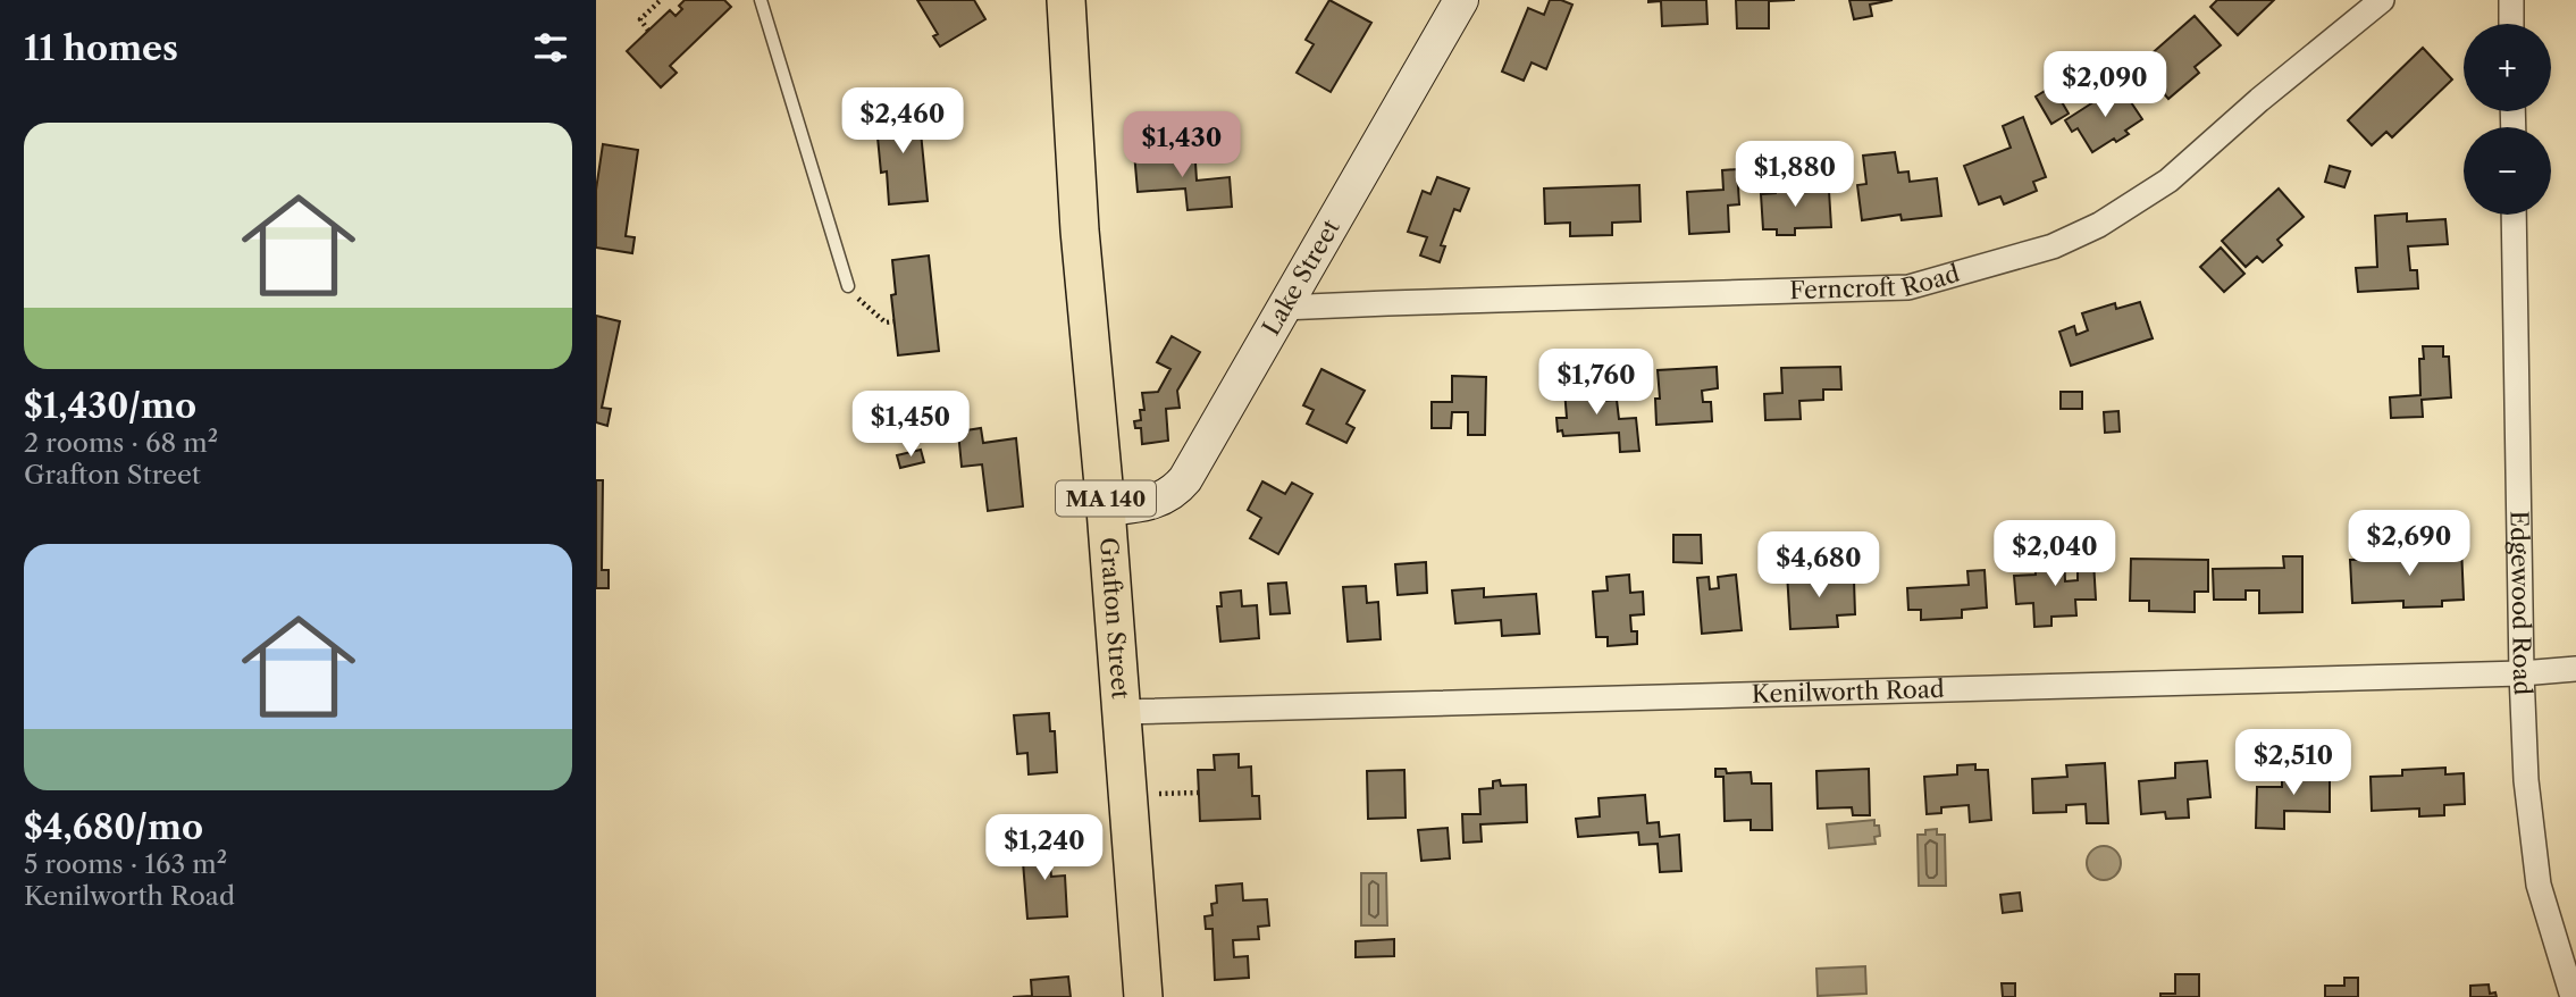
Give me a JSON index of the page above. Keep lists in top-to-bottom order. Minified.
{"streets":{"main road":["MA 140","Grafton Street"],"street":["Lake Street","Ferncroft Road","Edgewood Road","Kenilworth Road"]},"crossings":[["Lake Street","Ferncroft Road"],["Lake Street","Grafton Street"],["Edgewood Road","Kenilworth Road"],["Grafton Street","Kenilworth Road"]],"page":{"heading":"11 homes","map_buttons":["+","−"],"price":["$2,090","$2,460","$1,430","$1,880","$1,760","$1,450","$2,690","$2,040","$4,680","$2,510","$1,240"],"list":[{"name":"$1,430/mo","note":"2 rooms · 68 m² · Grafton Street"},{"name":"$4,680/mo","note":"5 rooms · 163 m² · Kenilworth Road"}]}}
